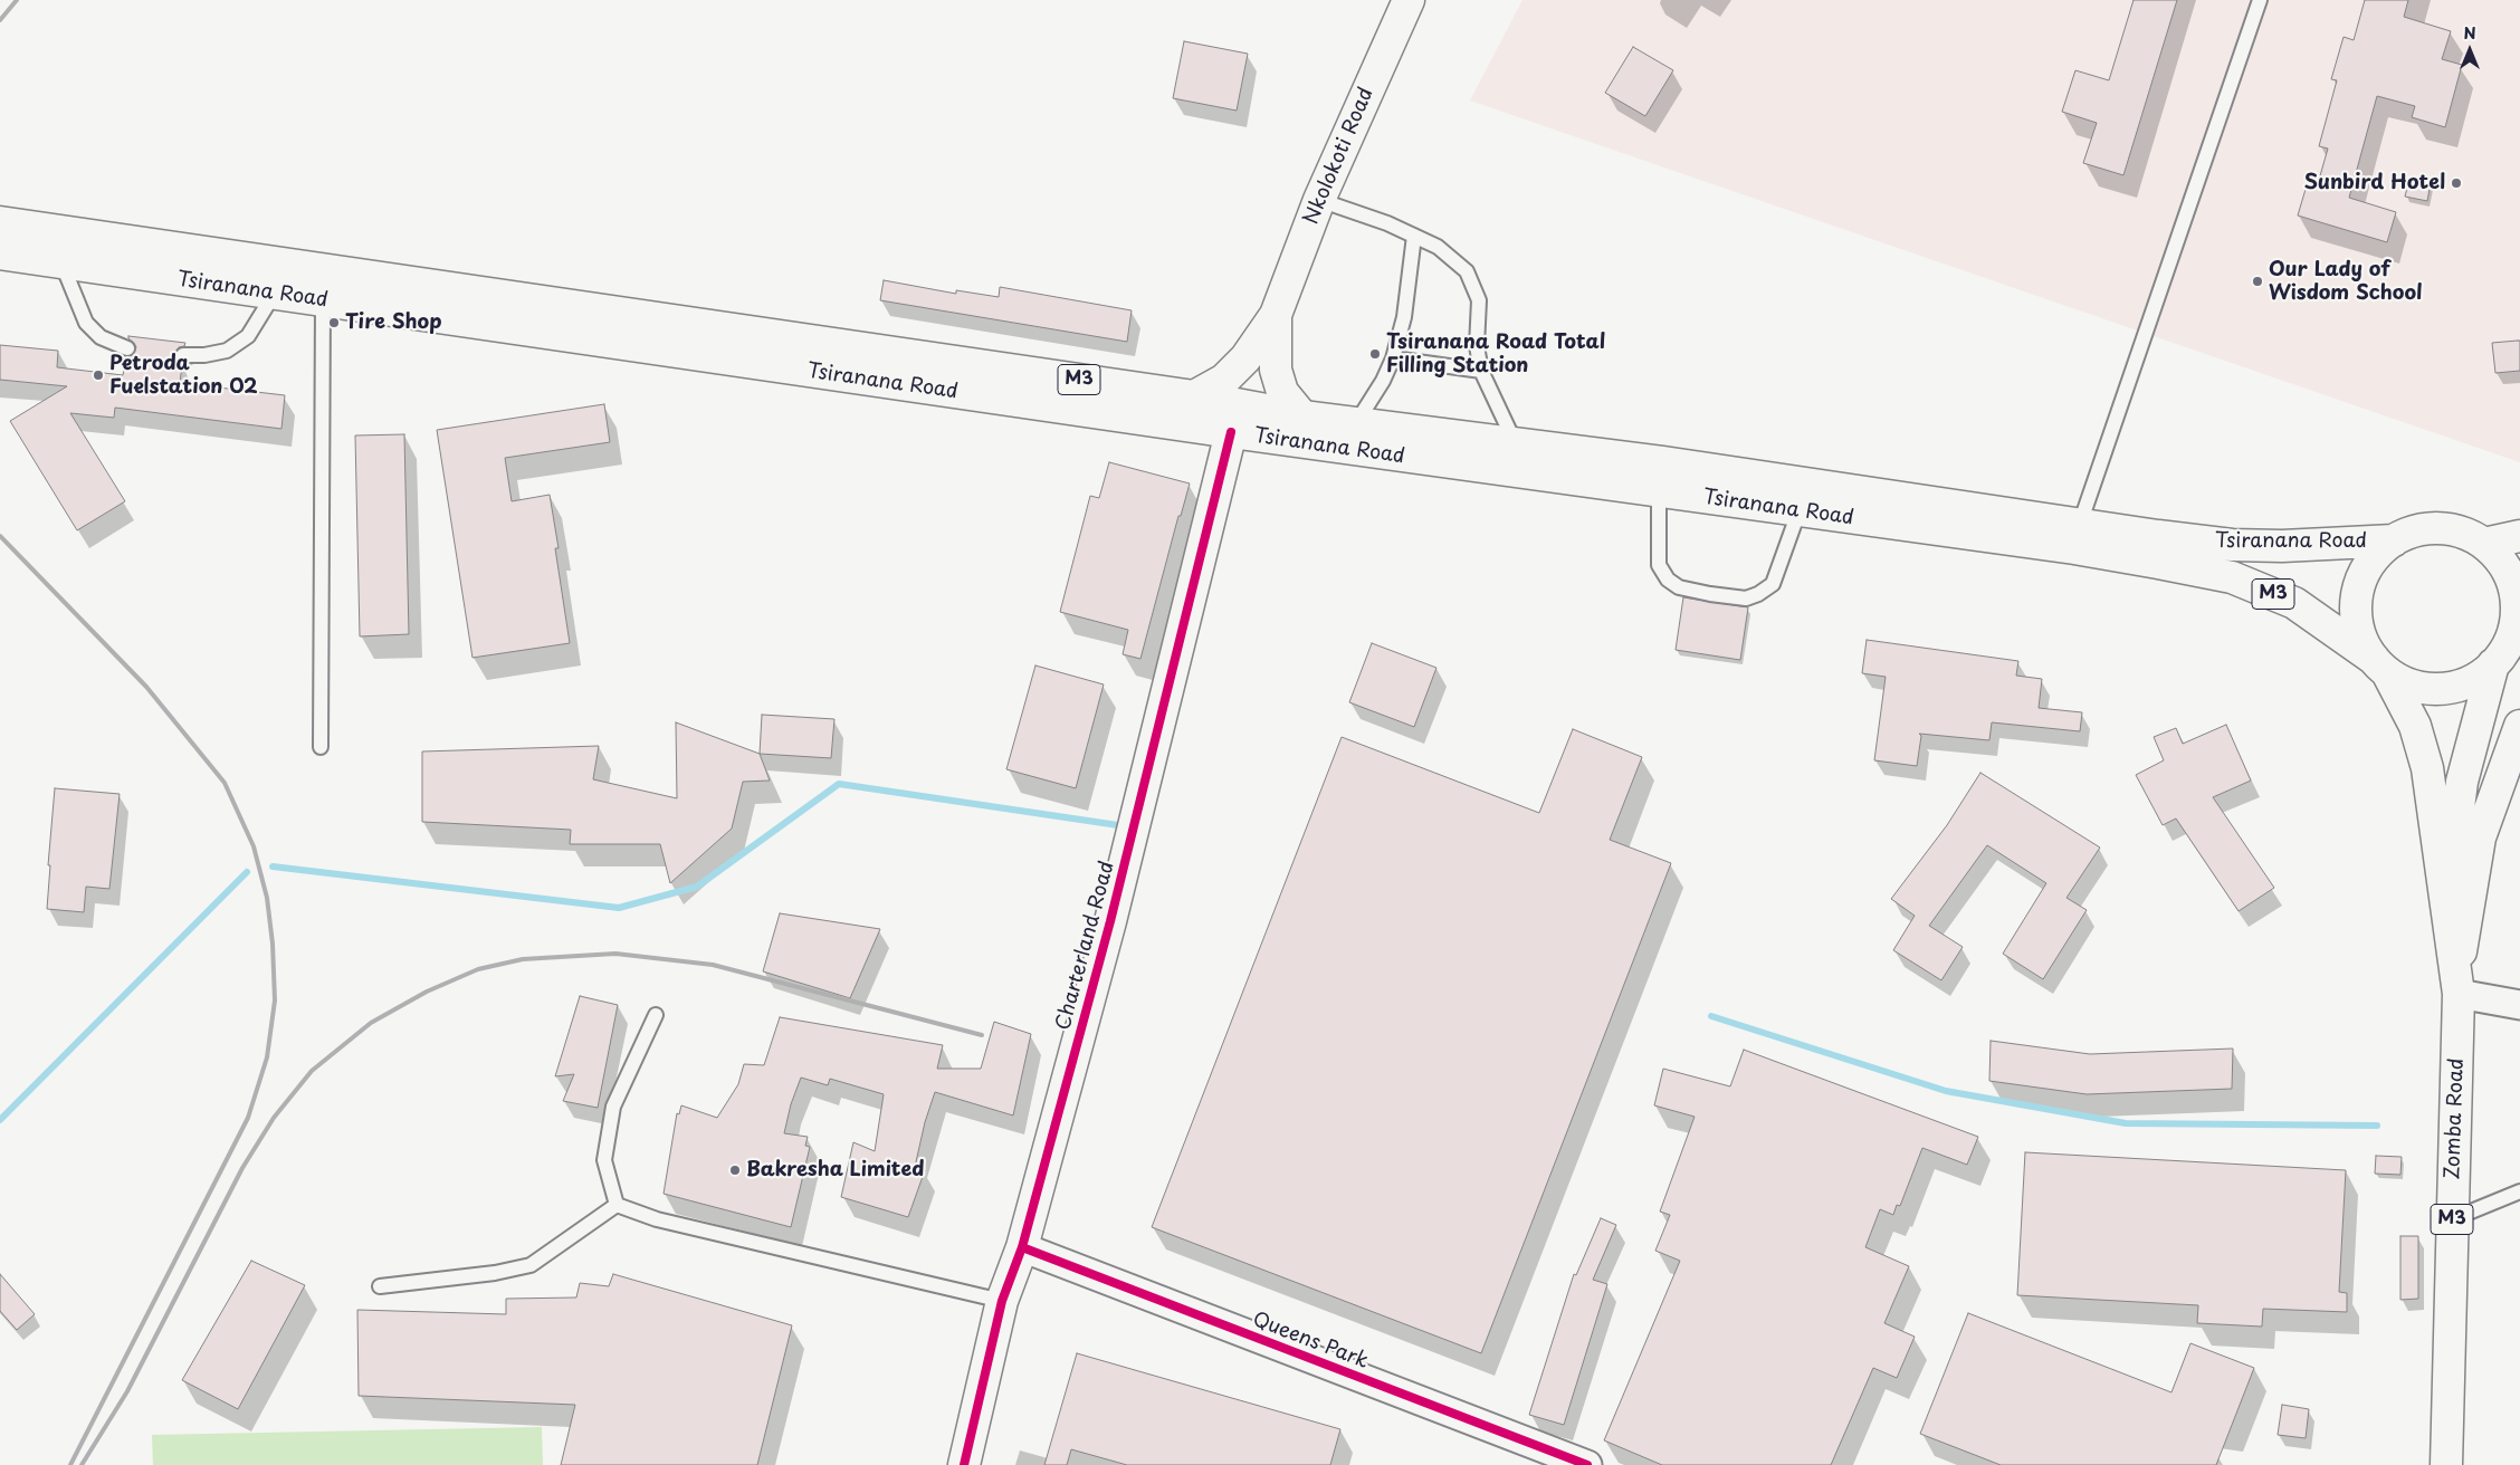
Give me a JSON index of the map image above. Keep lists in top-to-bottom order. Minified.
{"streets":{"main road":["Nkolokoti Road","Tsiranana Road","M3","Charterland Road","Zomba Road"],"street":["Queens Park"]},"crossings":[["Nkolokoti Road","Tsiranana Road"],["Tsiranana Road","M3"],["Tsiranana Road","Charterland Road"],["M3","Zomba Road"],["Charterland Road","Queens Park"]],"places":["Sunbird Hotel","Our Lady of Wisdom School","Tire Shop","Tsiranana Road Total Filling Station","Petroda Fuelstation 02","Bakresha Limited"],"north":"top"}
